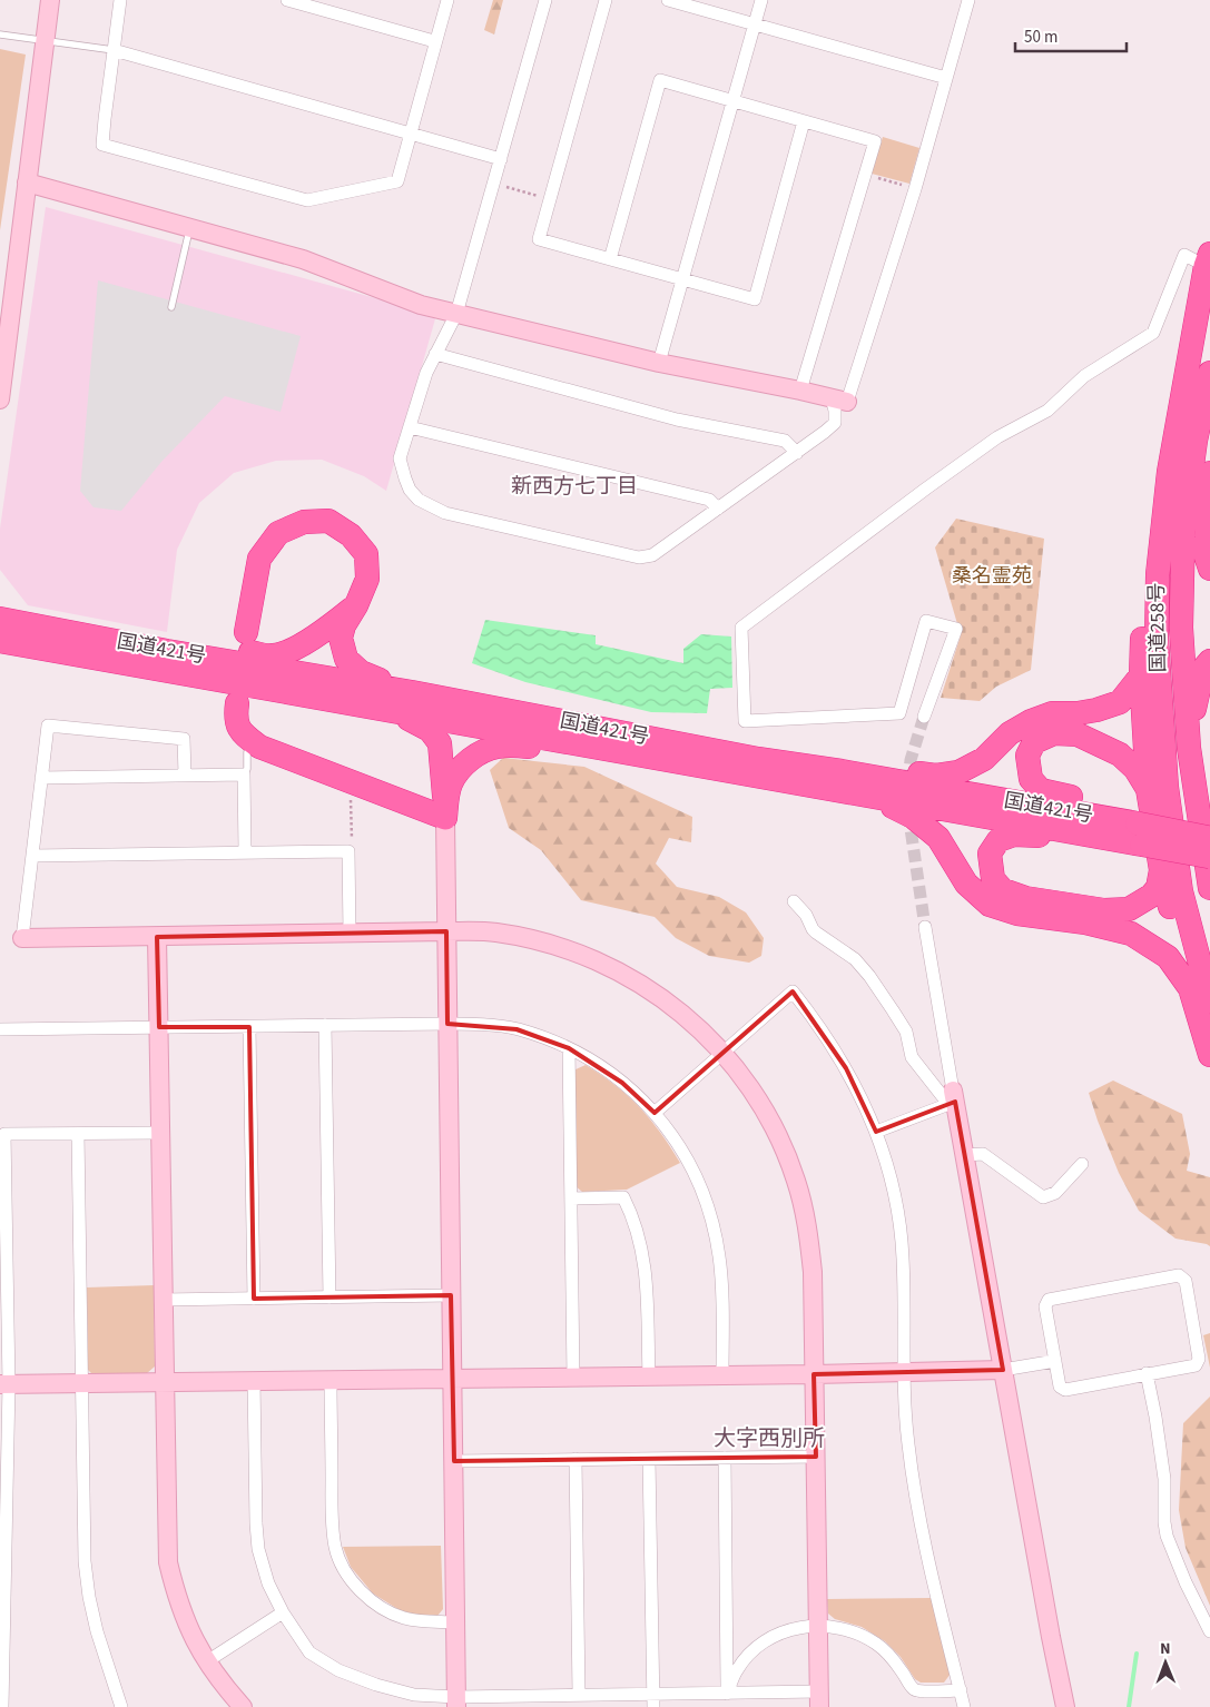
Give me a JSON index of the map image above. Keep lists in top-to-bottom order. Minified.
{"streets":{"highway":["国道258号","国道421号"]},"districts":["新西方七丁目","大字西別所"],"parks":["桑名霊苑"],"scale_bar":"50 m","north":"top"}
